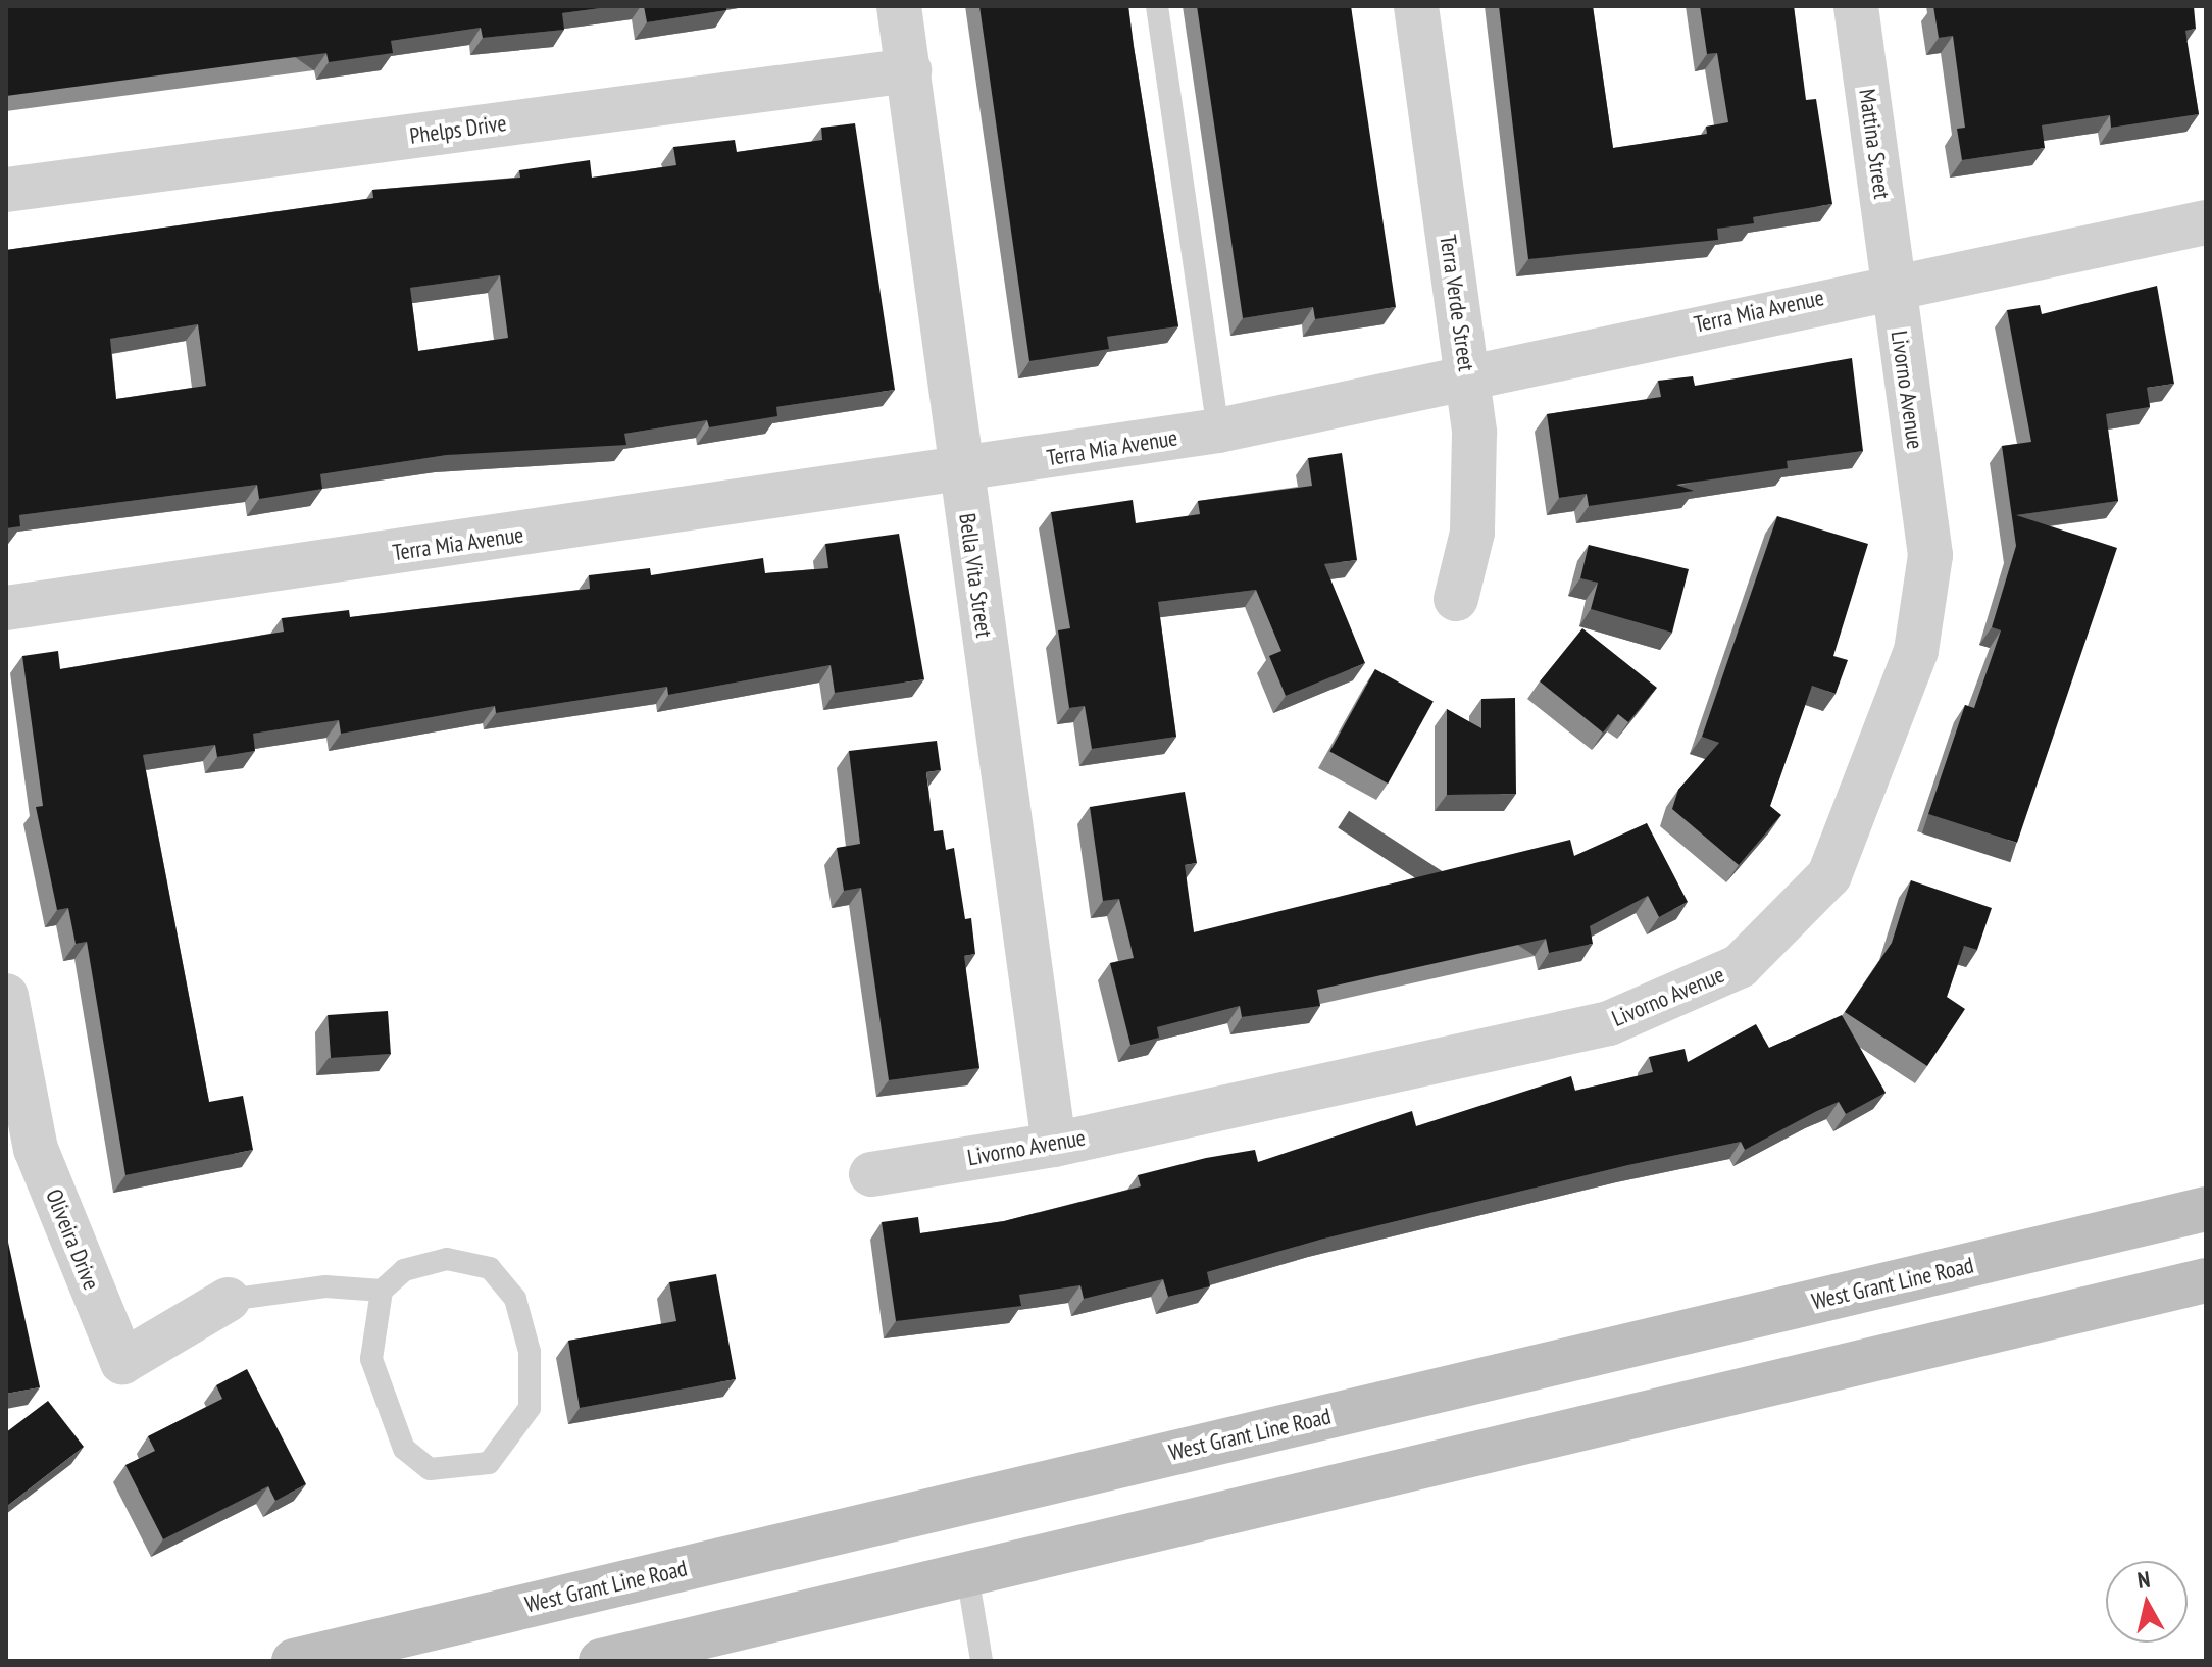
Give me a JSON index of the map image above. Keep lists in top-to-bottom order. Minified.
{"streets":{"main road":["West Grant Line Road"],"street":["Phelps Drive","Mattina Street","Terra Verde Street","Terra Mia Avenue","Livorno Avenue","Bella Vita Street","Oliveira Drive"]},"crossings":[["Phelps Drive","Bella Vita Street"],["Mattina Street","Terra Mia Avenue"],["Mattina Street","Livorno Avenue"],["Terra Verde Street","Terra Mia Avenue"],["Terra Mia Avenue","Livorno Avenue"],["Terra Mia Avenue","Bella Vita Street"],["Livorno Avenue","Bella Vita Street"]],"north":"top"}
